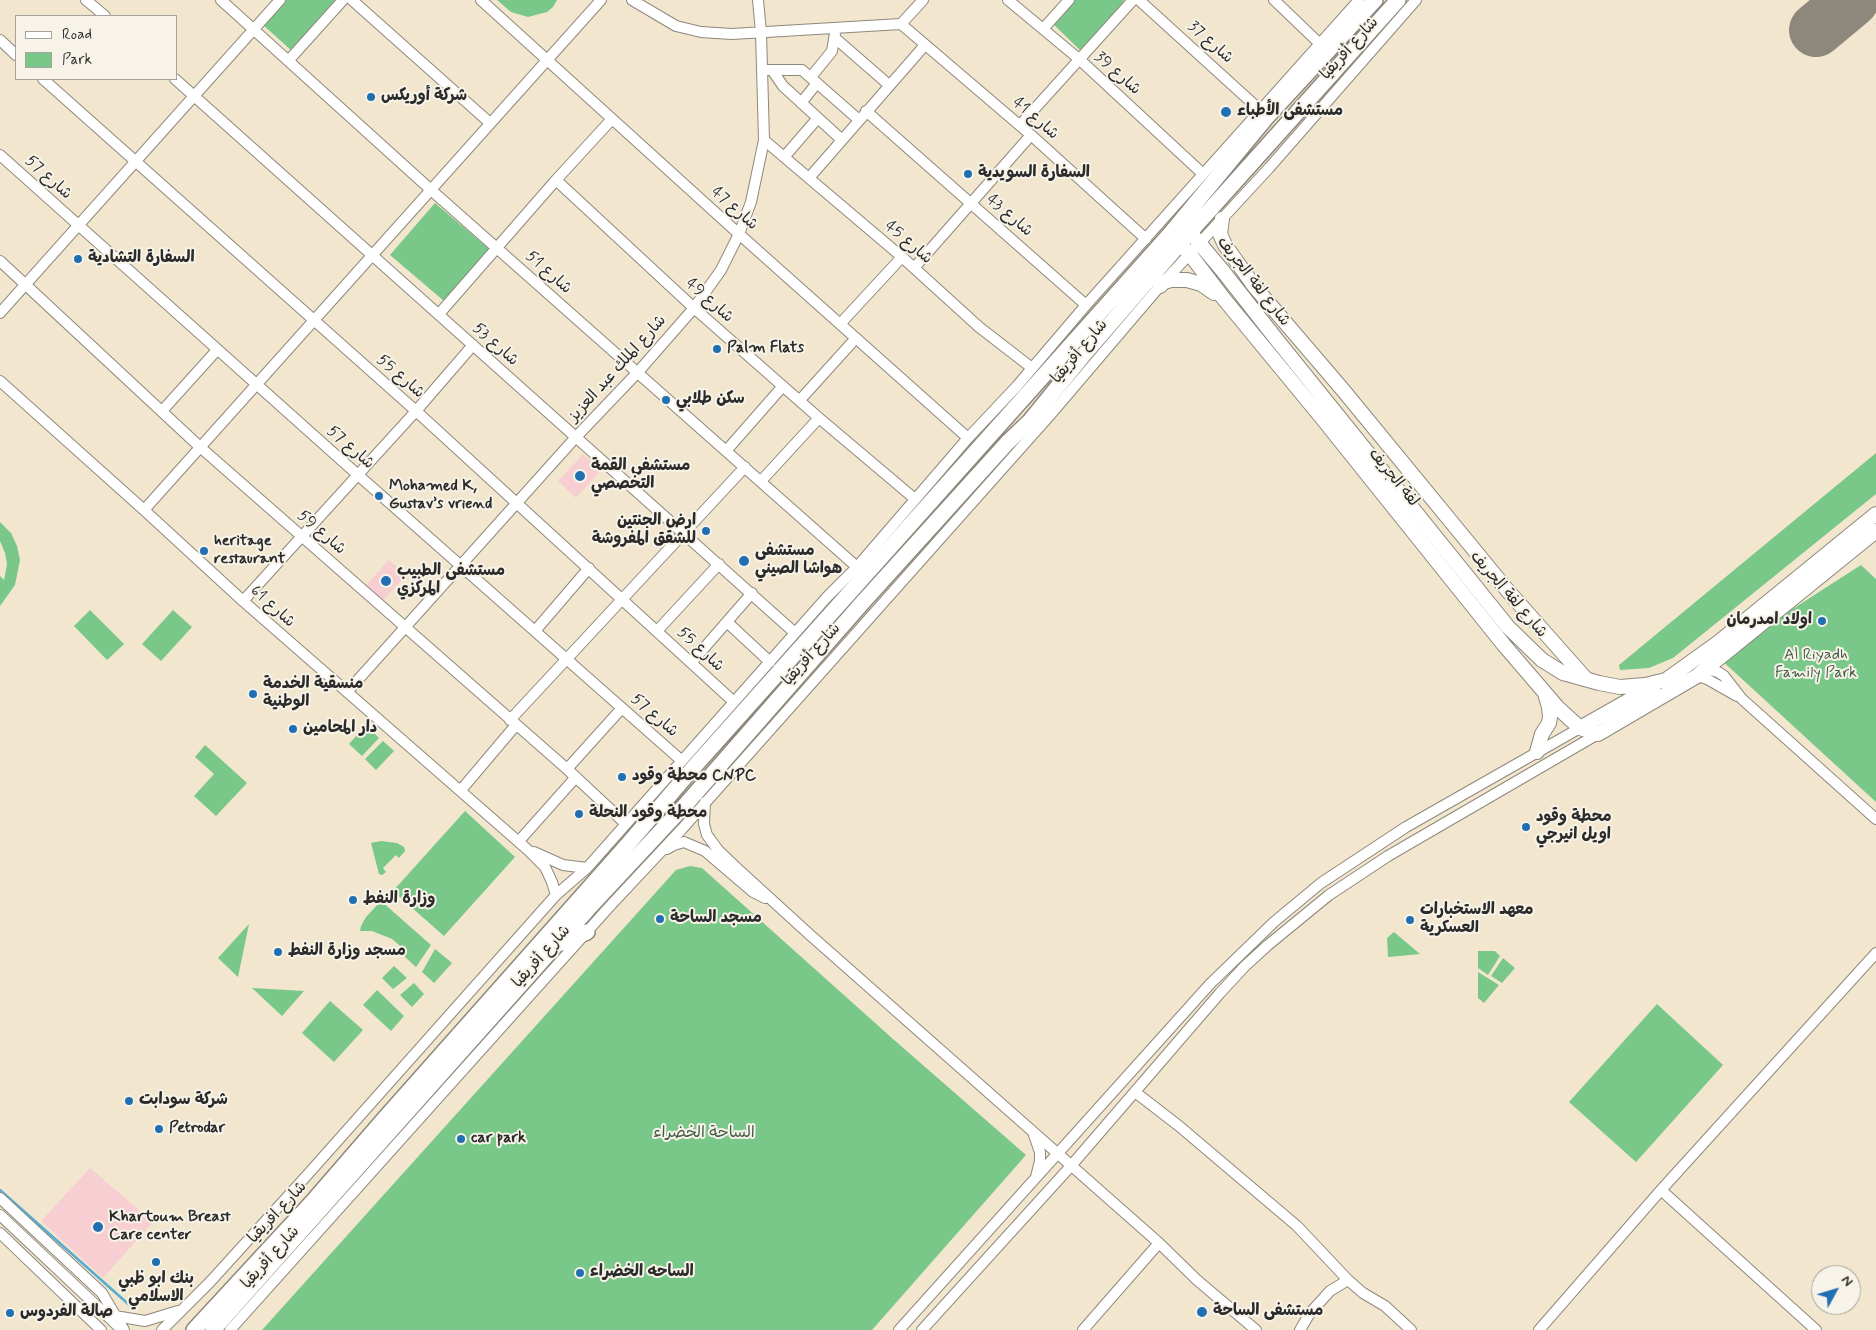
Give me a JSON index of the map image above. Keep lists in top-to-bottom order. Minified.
{"streets":{"highway":["شارع أفريقيا","شارع افريقيا"],"main road":["شارع لفة الجريف","لفة الجريف"],"street":["شارع 37","شارع 39","شارع 41","شارع 57","شارع 47","شارع 43","شارع 45","شارع 51","شارع 49","شارع 53","شارع الملك عبد العزيز","شارع 55","شارع 59","شارع 61"]},"crossings":[["شارع 37","شارع أفريقيا"],["شارع أفريقيا","شارع 39"],["شارع أفريقيا","شارع 41"],["شارع أفريقيا","شارع 57"],["شارع أفريقيا","شارع 47"],["شارع أفريقيا","شارع 43"],["شارع أفريقيا","شارع 45"],["شارع أفريقيا","شارع 51"],["شارع أفريقيا","شارع لفة الجريف"],["شارع أفريقيا","شارع 49"],["شارع أفريقيا","شارع 53"],["شارع أفريقيا","شارع 55"],["شارع أفريقيا","لفة الجريف"],["شارع أفريقيا","شارع 59"],["شارع أفريقيا","شارع 61"],["شارع أفريقيا","شارع افريقيا"],["شارع 57","شارع الملك عبد العزيز"],["شارع 47","شارع الملك عبد العزيز"],["شارع 45","شارع الملك عبد العزيز"],["شارع 51","شارع الملك عبد العزيز"],["شارع 49","شارع الملك عبد العزيز"],["شارع 53","شارع الملك عبد العزيز"],["شارع الملك عبد العزيز","شارع 55"],["شارع الملك عبد العزيز","شارع 59"],["شارع الملك عبد العزيز","شارع 61"]],"parks":["Al Riyadh Family Park","الساحة الخضراء"],"places":["شركة أوريكس","مستشفی الأطباء","السفارة السويدية","السفارة التشادية","Palm Flats","سكن طلابي","مستشفى القمة التخصصي","Mohamed K, Gustav’s vriend","ارض الجنتين للشقق المفروشة","heritage restaurant","مستشفى هواشا الصيني","مستشفى الطبيب المركزي","اولاد امدرمان","منسقية الخدمة الوطنية","دار المحامين","محطة وقود CNPC","محطة وقود النحلة","محطة وقود اويل انيرجي","وزارة النفط","مسجد الساحة","معهد الاستخبارات العسكرية","مسجد وزارة النفط","شركة سودابت","Petrodar","car park","Khartoum Breast Care center","بنك ابو ظبي الاسلامي","الساحه الخضراء","مستشفى الساحة","صالة الفردوس"],"legend":["Road","Park"],"north":"top right"}
